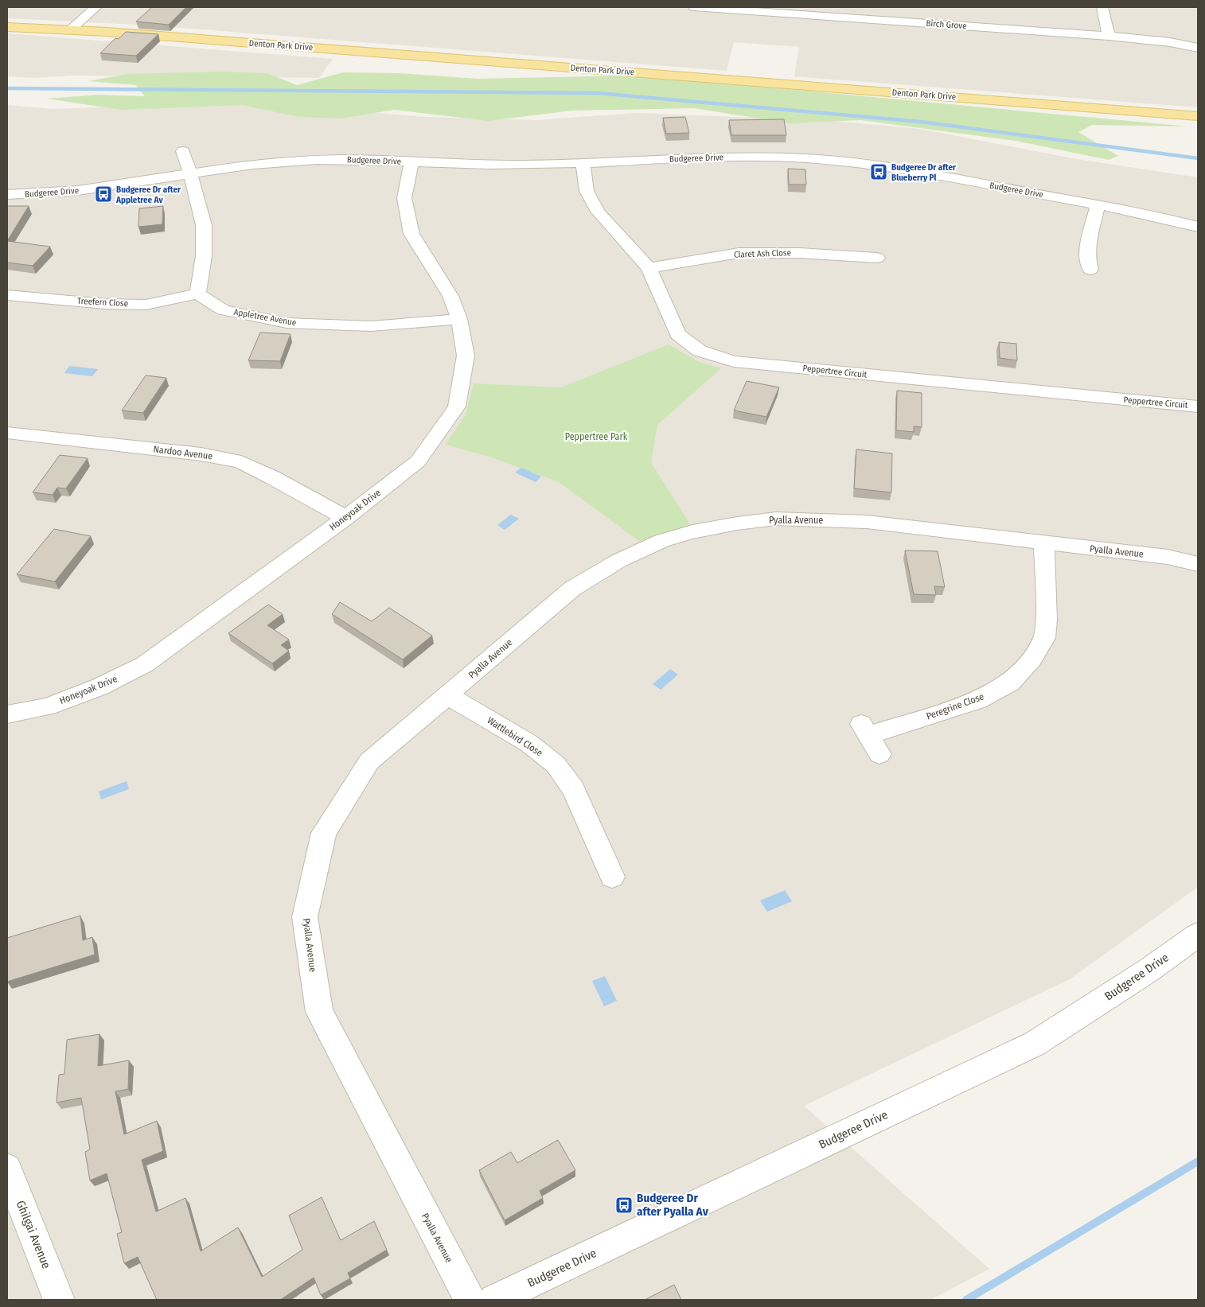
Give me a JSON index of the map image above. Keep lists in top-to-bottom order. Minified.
{"streets":{"main road":["Denton Park Drive"],"street":["Birch Grove","Budgeree Drive","Claret Ash Close","Treefern Close","Appletree Avenue","Peppertree Circuit","Nardoo Avenue","Honeyoak Drive","Pyalla Avenue","Peregrine Close","Wattlebird Close","Ghilgai Avenue"]},"crossings":[["Budgeree Drive","Peppertree Circuit"],["Budgeree Drive","Honeyoak Drive"],["Claret Ash Close","Peppertree Circuit"],["Treefern Close","Appletree Avenue"],["Appletree Avenue","Honeyoak Drive"],["Nardoo Avenue","Honeyoak Drive"],["Pyalla Avenue","Peregrine Close"],["Pyalla Avenue","Wattlebird Close"]],"parks":["Peppertree Park"],"places":{"bus stop":["Budgeree Dr after Blueberry Pl","Budgeree Dr after Appletree Av","Budgeree Dr after Pyalla Av"]}}
